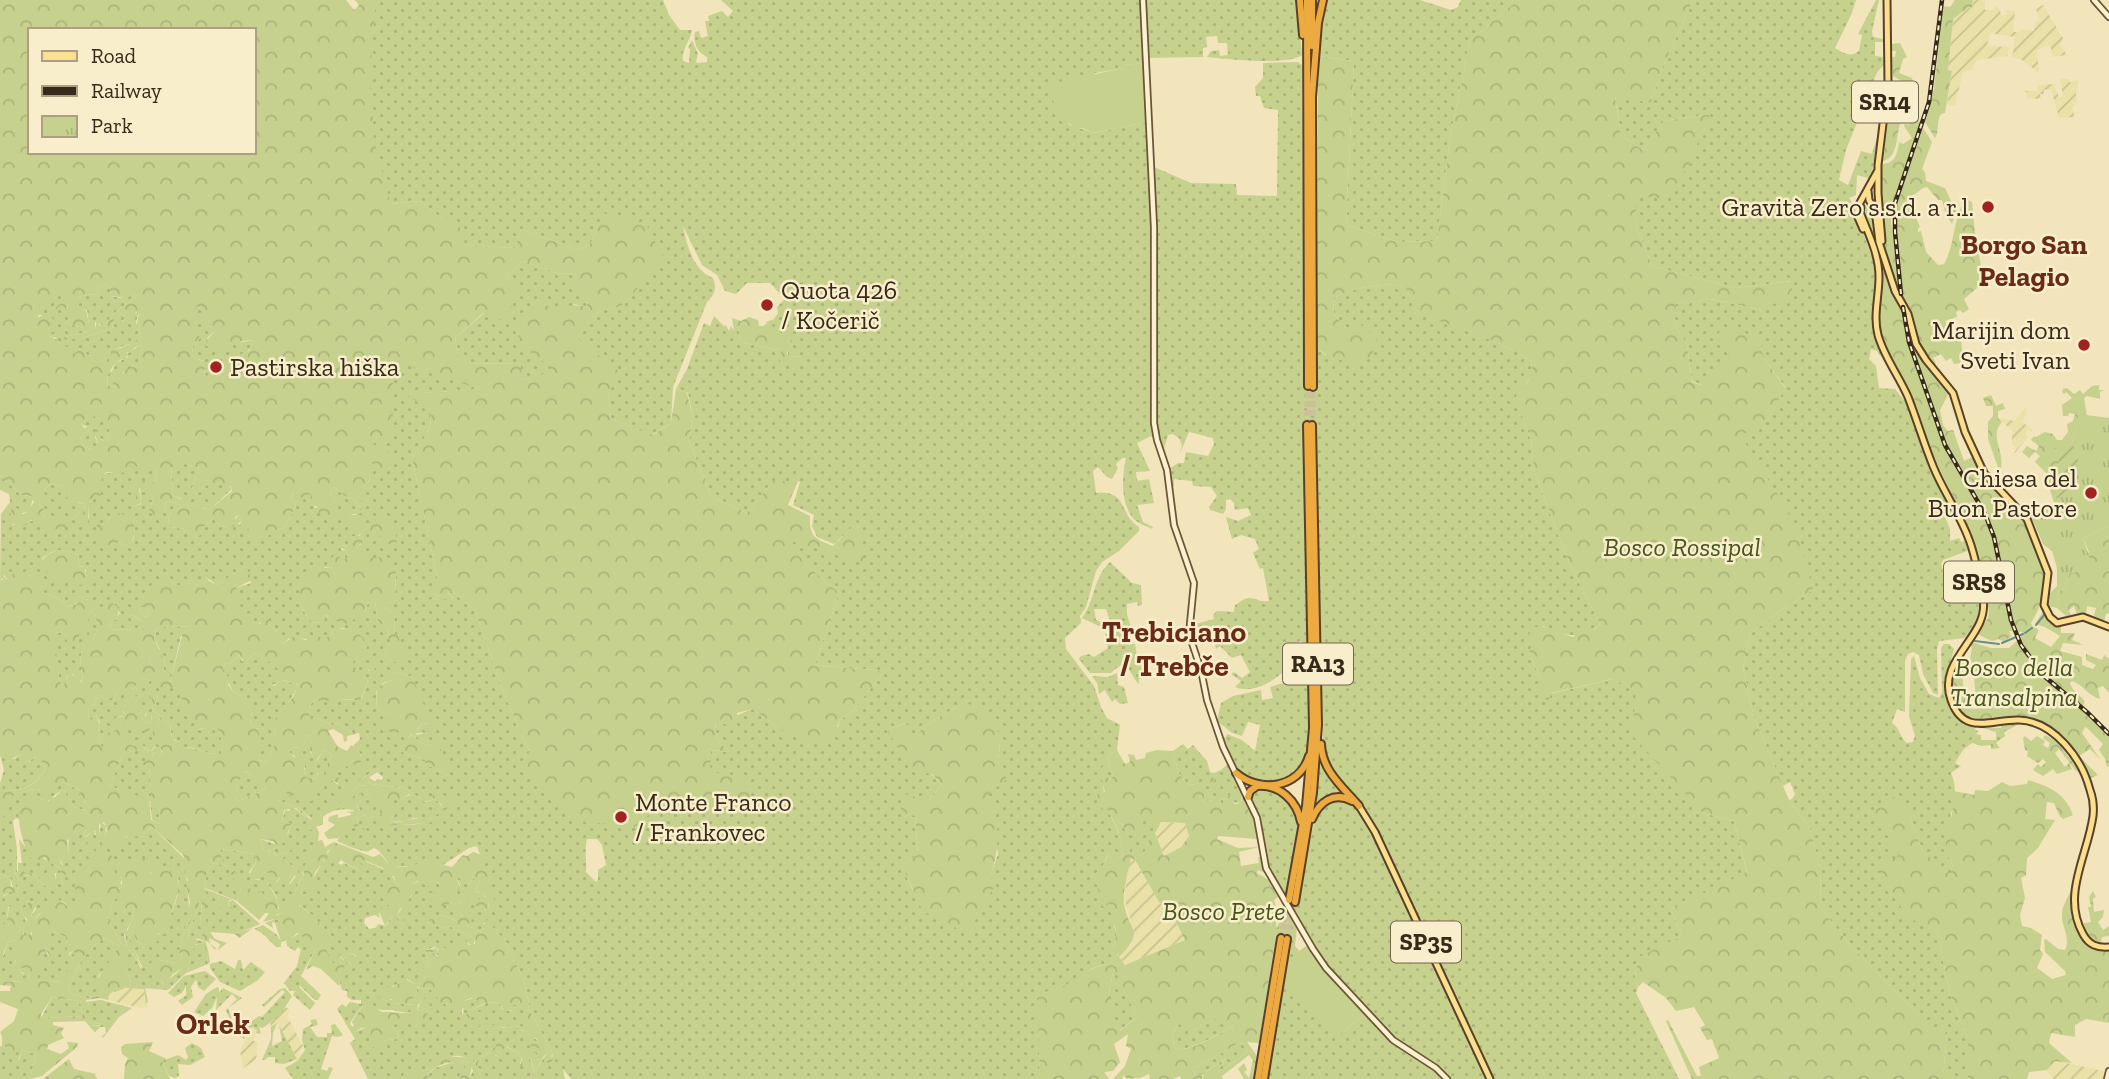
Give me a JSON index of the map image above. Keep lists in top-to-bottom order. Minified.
{"streets":{"highway":["RA13"],"main road":["SR14","SR58","SP35"]},"districts":["Borgo San Pelagio","Trebiciano / Trebče","Orlek"],"parks":["Bosco Rossipal","Bosco della Transalpina","Bosco Prete"],"places":["Gravità Zero s.s.d. a r.l.","Quota 426 / Kočerič","Marijin dom Sveti Ivan","Pastirska hiška","Chiesa del Buon Pastore","Monte Franco / Frankovec"],"legend":["Road","Railway","Park"]}
